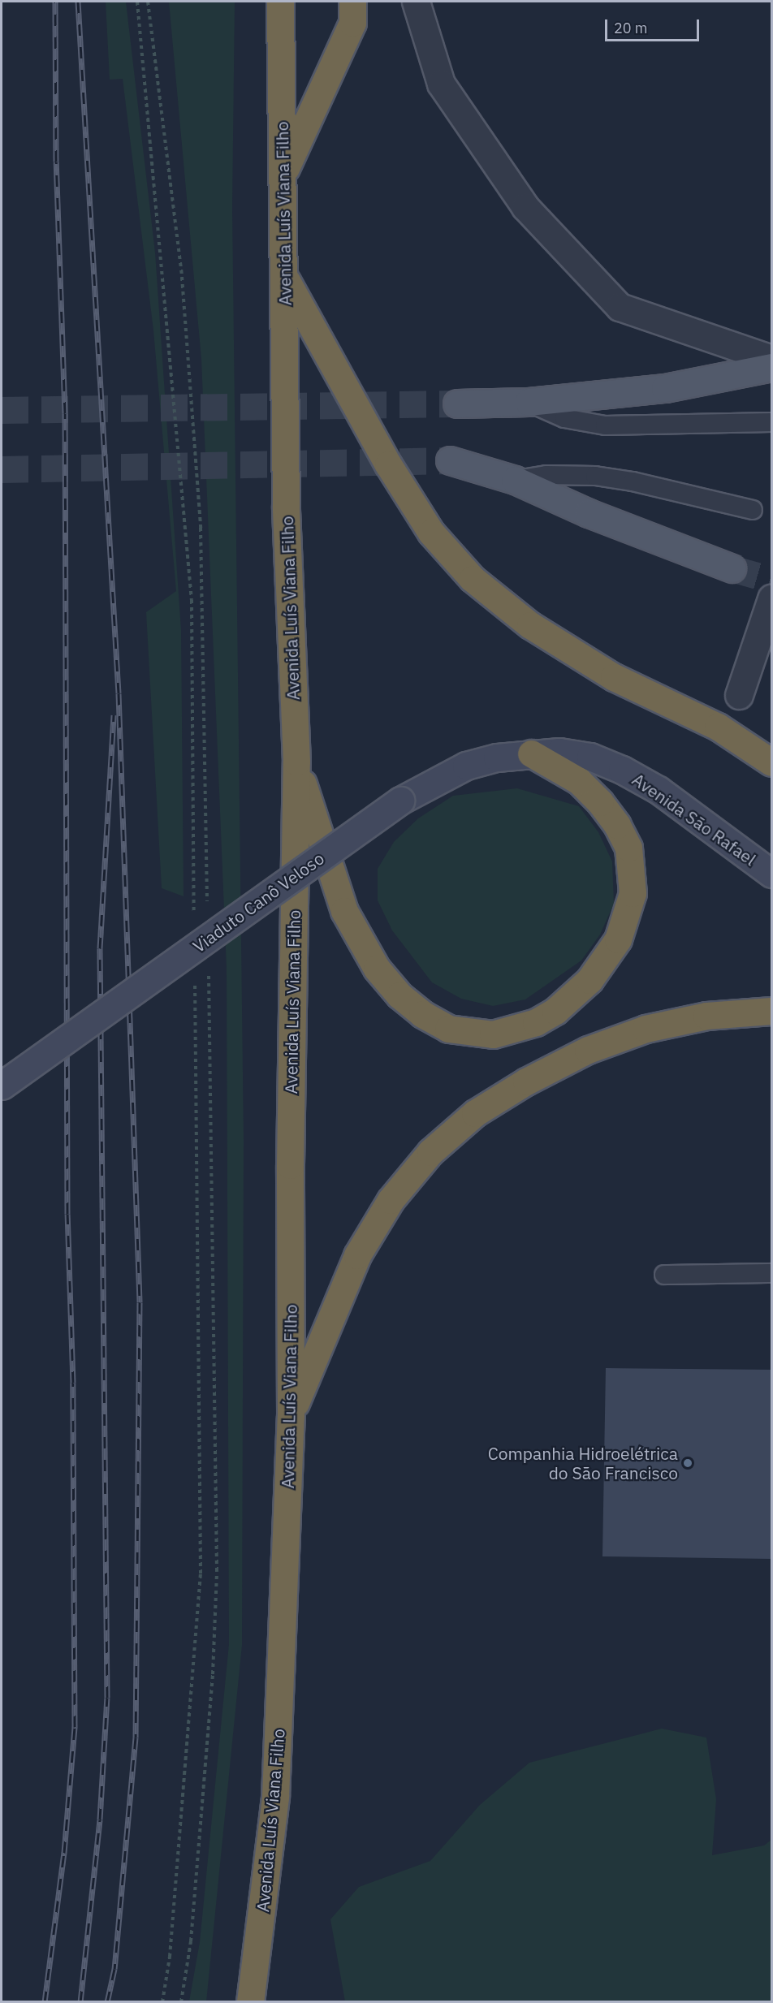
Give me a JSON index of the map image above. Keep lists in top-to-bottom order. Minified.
{"streets":{"highway":["Avenida Luís Viana Filho"],"main road":["Avenida São Rafael","Viaduto Canô Veloso"]},"crossings":[["Avenida São Rafael","Viaduto Canô Veloso"]],"places":["Companhia Hidroelétrica do São Francisco"],"scale_bar":"20 m"}
